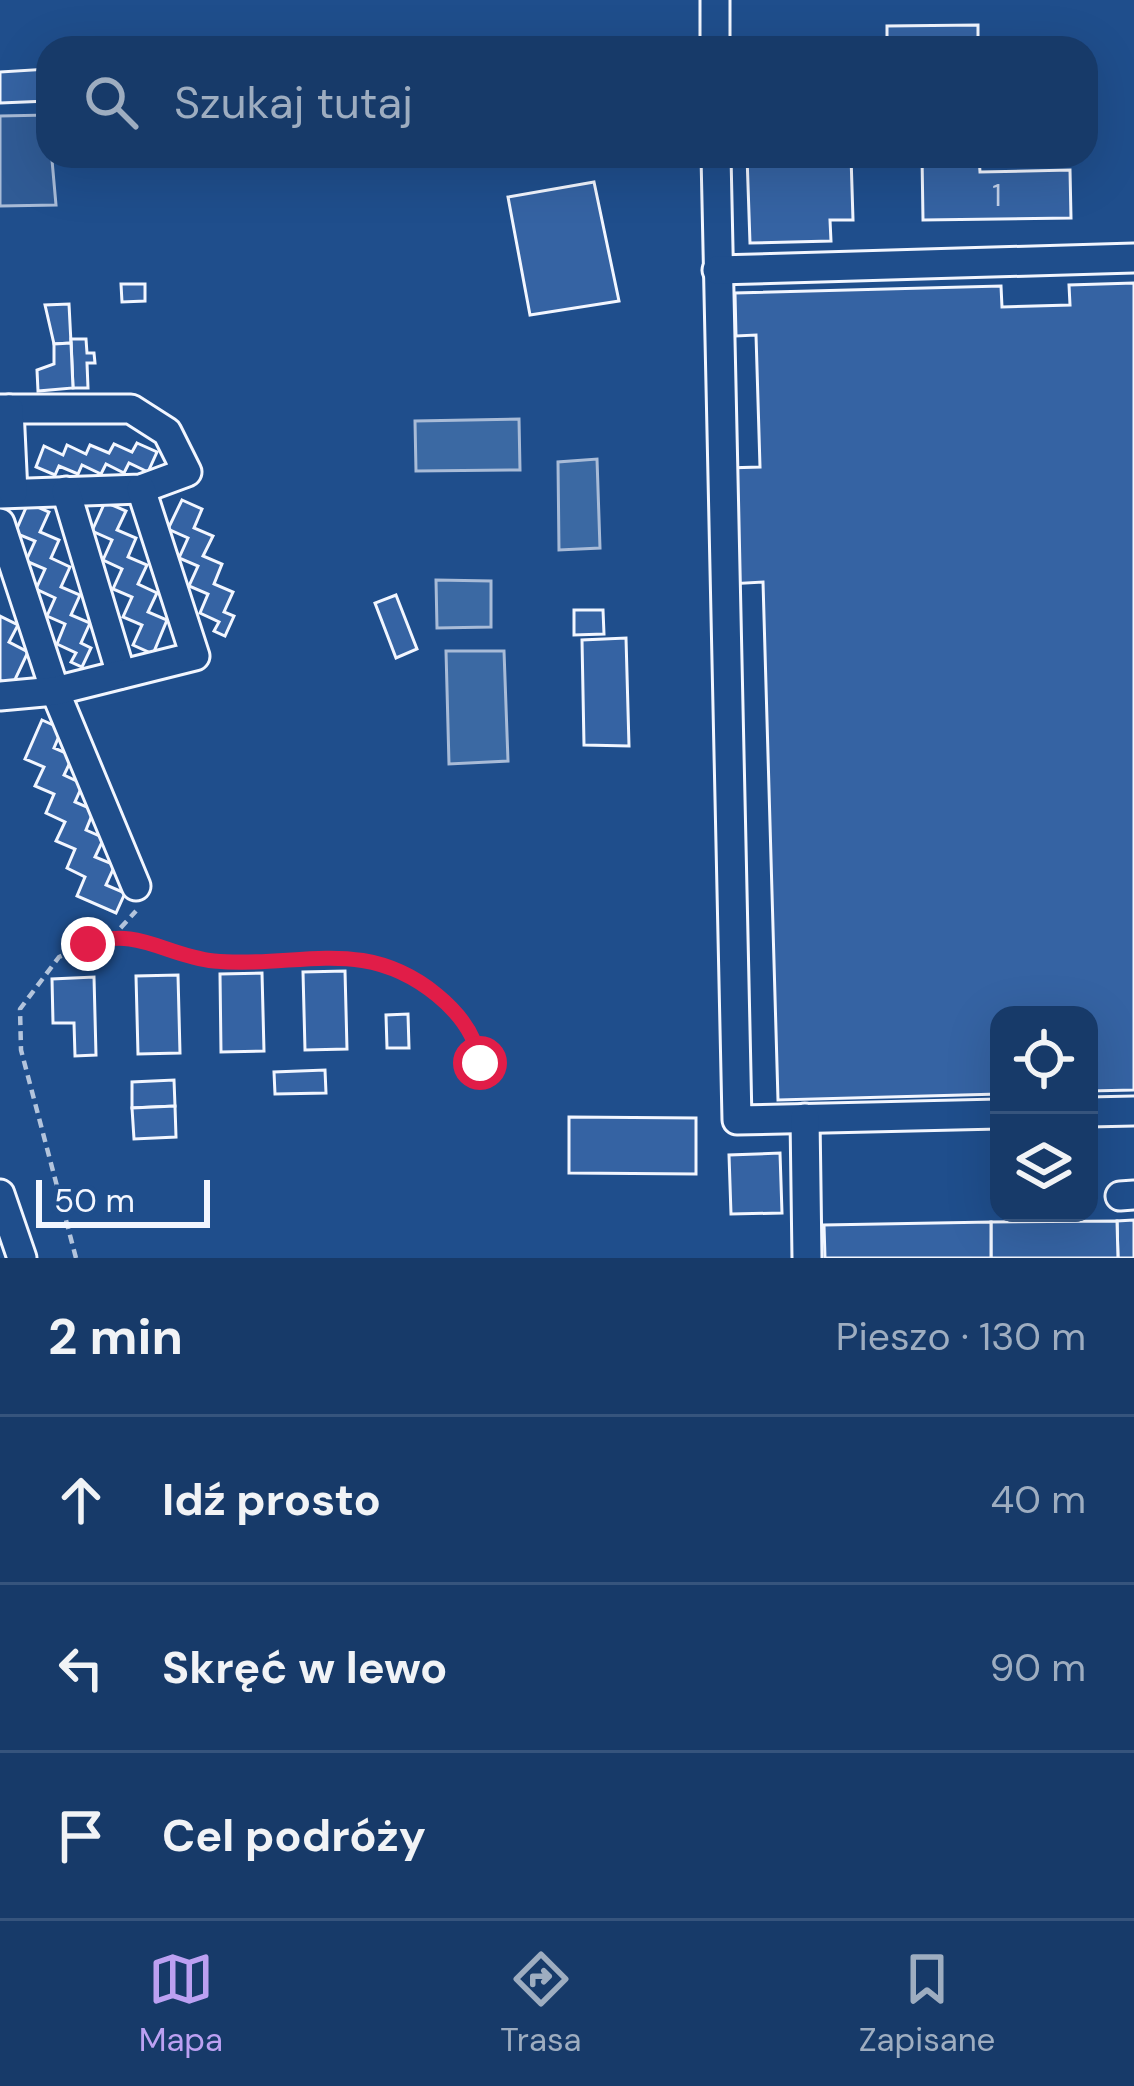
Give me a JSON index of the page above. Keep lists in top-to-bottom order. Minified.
{"house_numbers":["1"],"scale_bar":"50 m","page":{"search":"Szukaj tutaj","scale":"50 m","heading":["2 min","Pieszo · 130 m"],"list":[["Idź prosto","40 m"],["Skręć w lewo","90 m"],"Cel podróży"],"nav":["Mapa","Trasa","Zapisane"]}}
